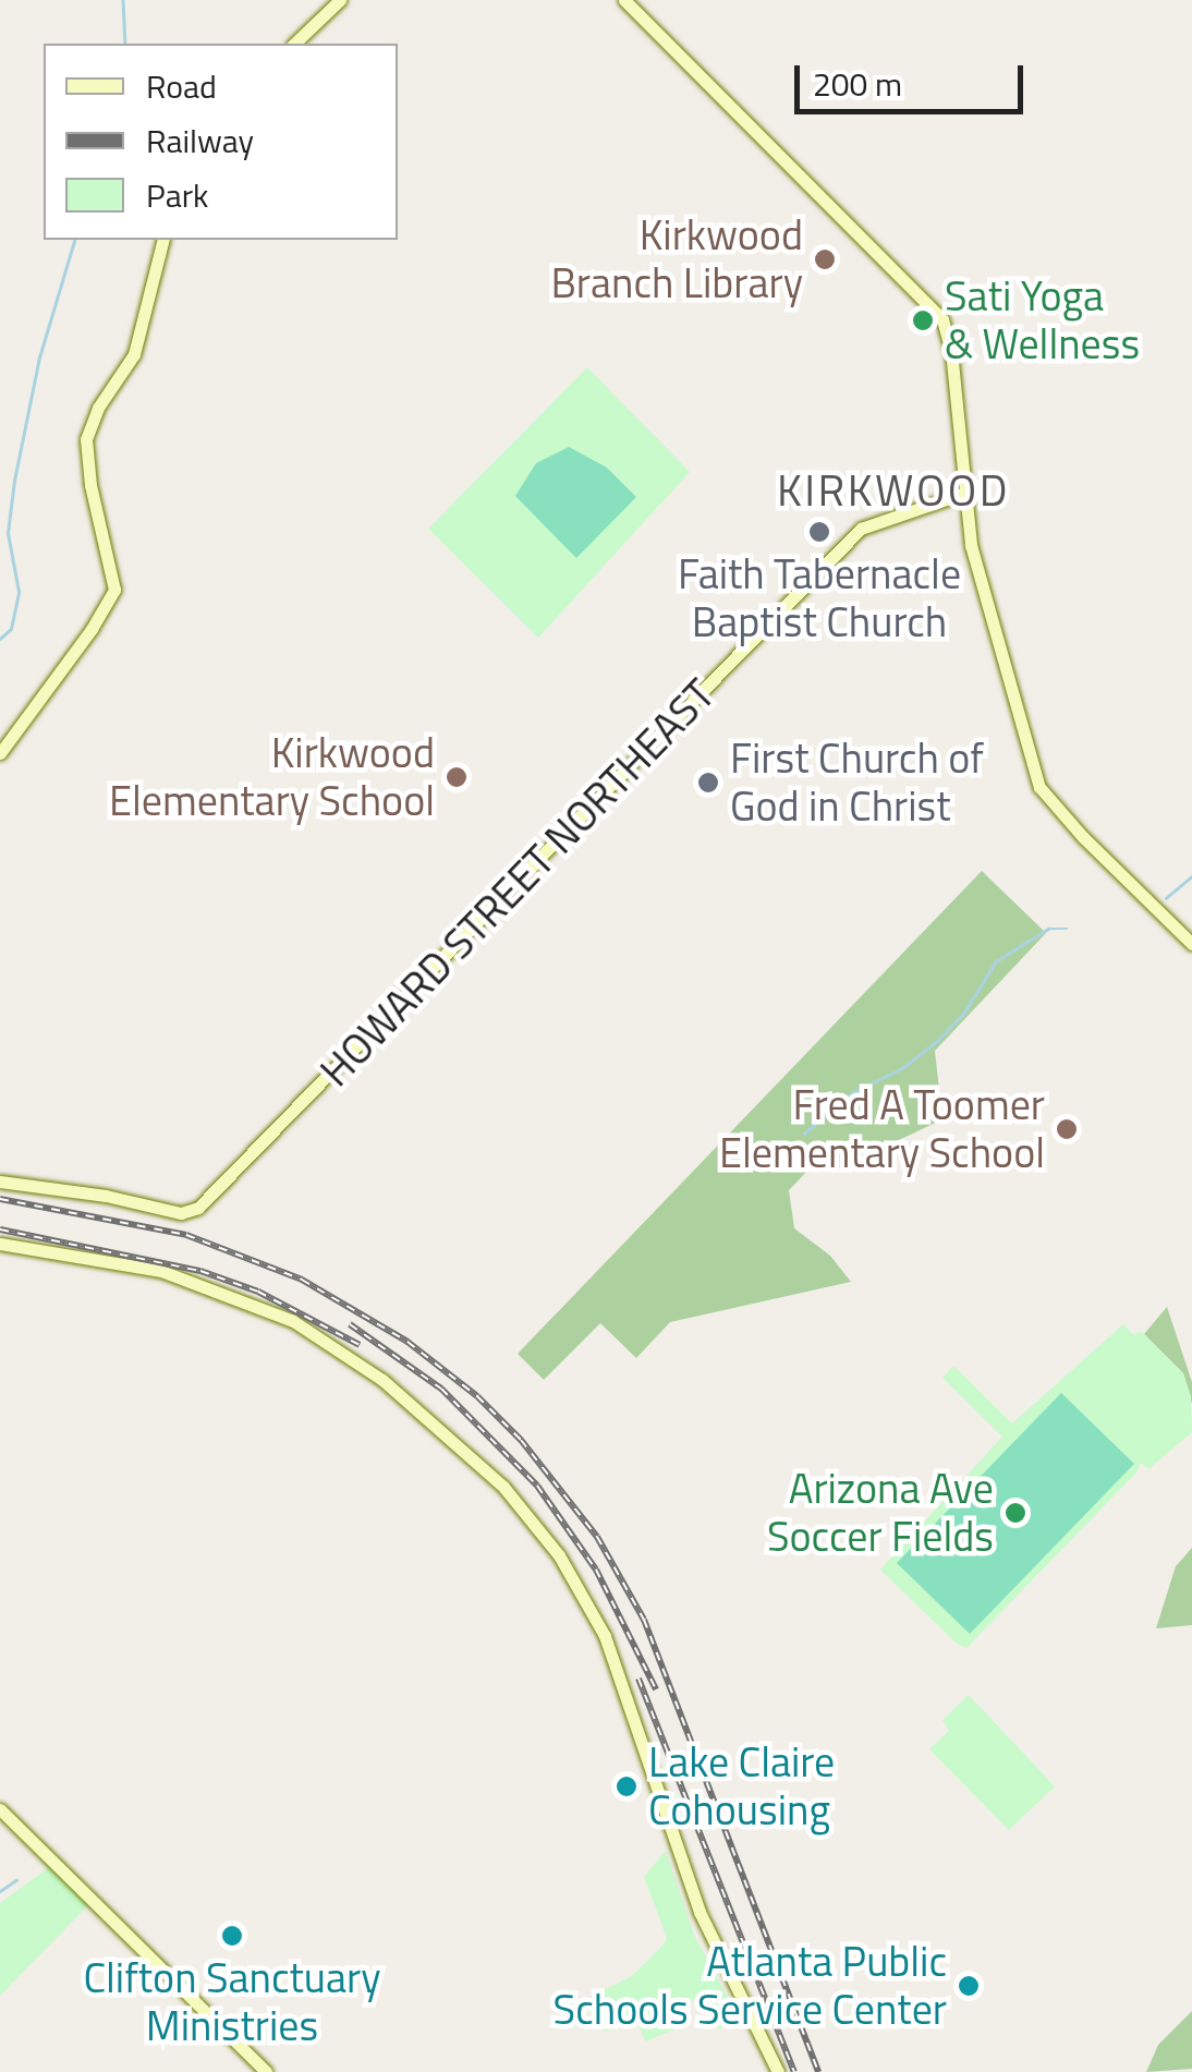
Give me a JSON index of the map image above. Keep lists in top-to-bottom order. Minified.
{"streets":{"street":["HOWARD STREET NORTHEAST"]},"districts":["KIRKWOOD"],"places":["Kirkwood Branch Library","Sati Yoga & Wellness","Faith Tabernacle Baptist Church","Kirkwood Elementary School","First Church of God in Christ","Fred A Toomer Elementary School","Arizona Ave Soccer Fields","Lake Claire Cohousing","Clifton Sanctuary Ministries","Atlanta Public Schools Service Center"],"legend":["Road","Railway","Park"],"scale_bar":"200 m"}
